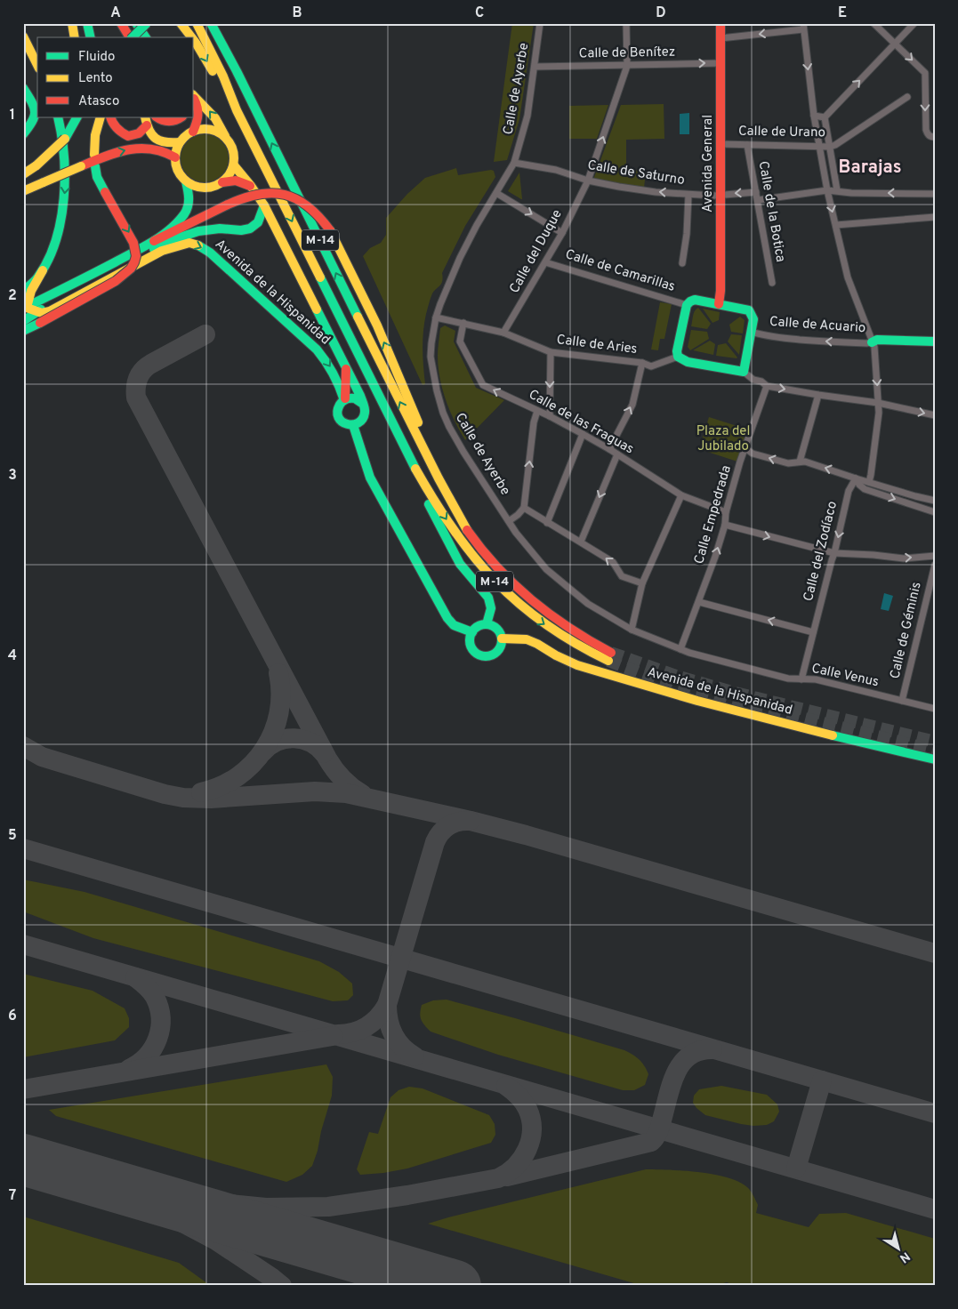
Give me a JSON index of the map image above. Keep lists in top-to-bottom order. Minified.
{"streets":{"main road":["Avenida General","M-14","Avenida de la Hispanidad","Calle de Acuario"],"street":["Calle de Benítez","Calle de Ayerbe","Calle de Urano","Calle de Saturno","Calle de la Botica","Calle del Duque","Calle de Camarillas","Calle de Aries","Calle de las Fraguas","Calle Empedrada","Calle del Zodíaco","Calle de Géminis","Calle Venus"]},"crossings":[["Calle de Benítez","Calle de Ayerbe"],["Calle de Benítez","Avenida General"],["Calle de Benítez","Calle del Duque"],["Calle de Ayerbe","Calle de Saturno"],["Calle de Ayerbe","Calle de Aries"],["Calle de Ayerbe","Calle Empedrada"],["Calle de Ayerbe","Calle del Zodíaco"],["Calle de Ayerbe","Calle Venus"],["Calle de Urano","Avenida General"],["Calle de Urano","Calle de la Botica"],["Avenida General","Calle de Saturno"],["Calle de Saturno","Calle de la Botica"],["Calle de Saturno","Calle del Duque"],["Calle del Duque","Calle de Camarillas"],["Calle del Duque","Calle de Aries"],["Calle de Aries","Calle de las Fraguas"],["Calle de las Fraguas","Calle Empedrada"],["Calle del Zodíaco","Calle Venus"],["Calle de Géminis","Calle Venus"]],"one_way":["Calle de Benítez","Calle de Saturno","Calle del Duque","Calle del Zodíaco"],"districts":["Barajas"],"parks":["Plaza del Jubilado"],"legend":["Fluido","Lento","Atasco"],"north":"bottom right","grid":{"columns":["A","B","C","D","E"],"rows":["1","2","3","4","5","6","7"]}}
